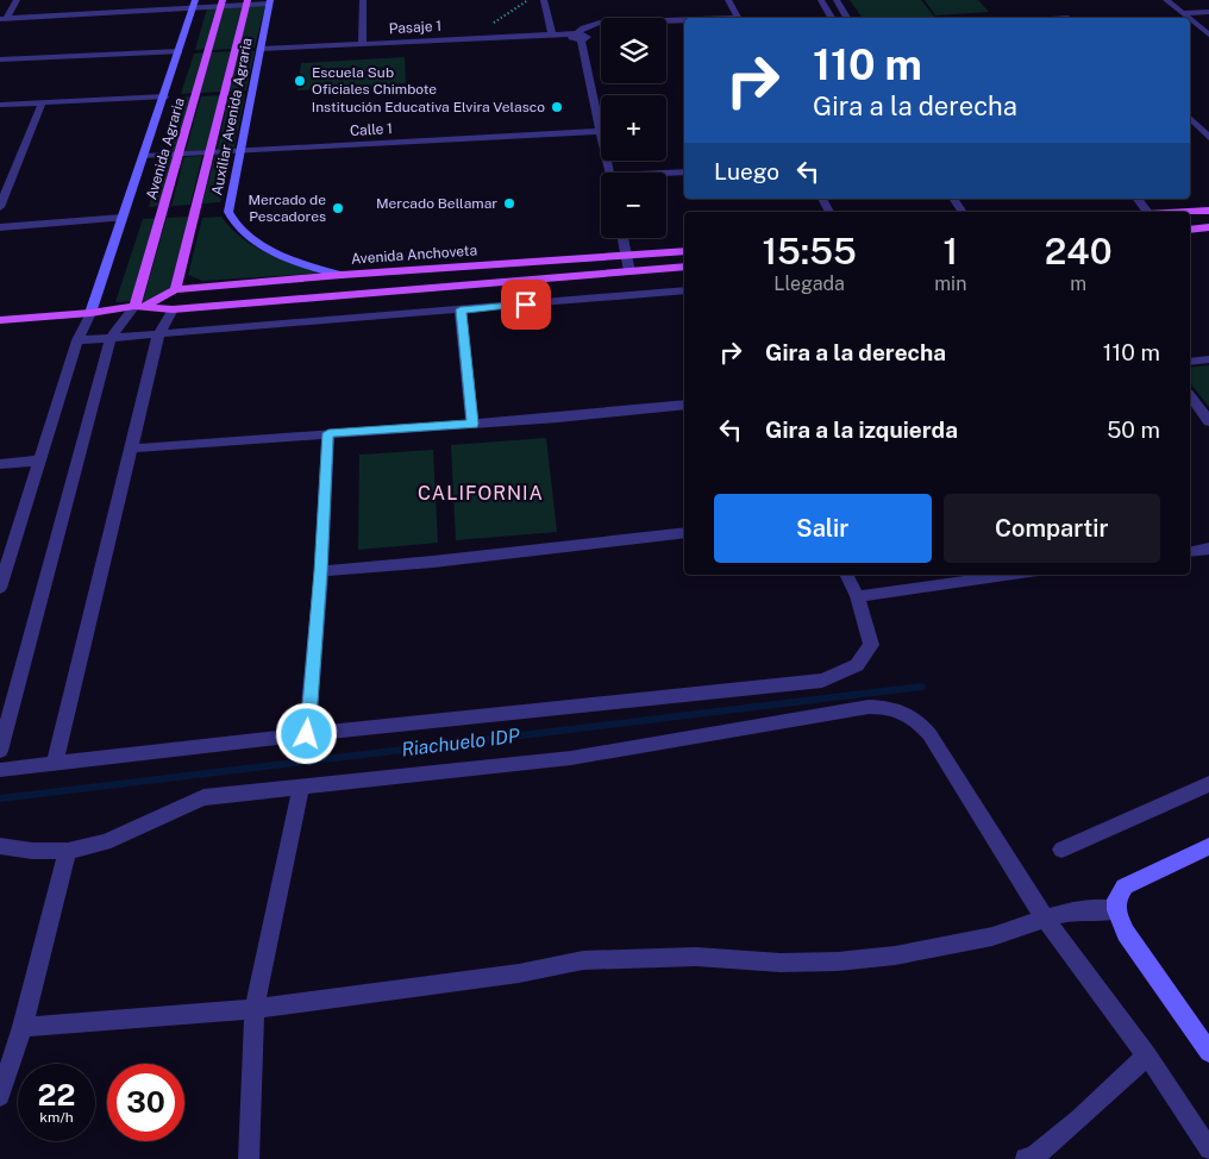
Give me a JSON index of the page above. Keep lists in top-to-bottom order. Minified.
{"streets":{"main road":["Avenida Agraria","Avenida Anchoveta"],"street":["Pasaje 1","Auxiliar Avenida Agraria","Calle 1"]},"crossings":[["Pasaje 1","Auxiliar Avenida Agraria"],["Auxiliar Avenida Agraria","Calle 1"],["Auxiliar Avenida Agraria","Avenida Anchoveta"],["Calle 1","Avenida Agraria"],["Avenida Agraria","Avenida Anchoveta"]],"districts":["CALIFORNIA"],"water":["Riachuelo IDP"],"places":["Escuela Sub Oficiales Chimbote","Institución Educativa Elvira Velasco","Mercado Bellamar","Mercado de Pescadores"],"page":{"map_buttons":["+","−"],"turn":["110 m","Gira a la derecha"],"then":"Luego","eta":["15:55","Llegada","1","min","240","m"],"list":[{"name":"Gira a la derecha","value":"110 m"},{"name":"Gira a la izquierda","value":"50 m"}],"buttons":["Salir","Compartir"],"speed":"22 km/h","limit":"30"}}
